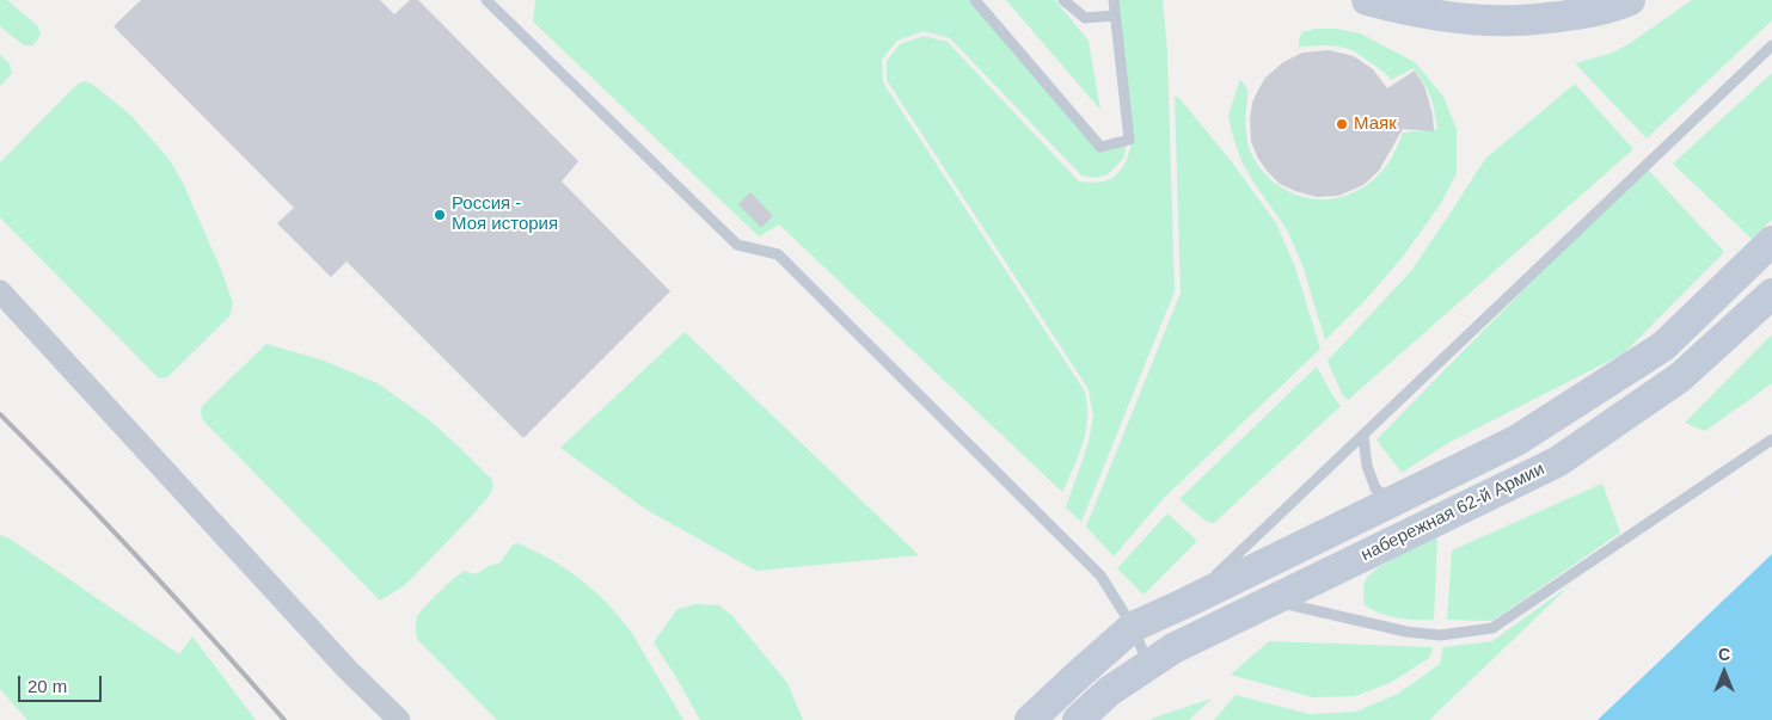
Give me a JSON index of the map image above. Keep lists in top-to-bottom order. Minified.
{"streets":{"main road":["набережная 62-й Армии"]},"places":["Маяк","Россия - Моя история"],"scale_bar":"20 m","north":"top"}
